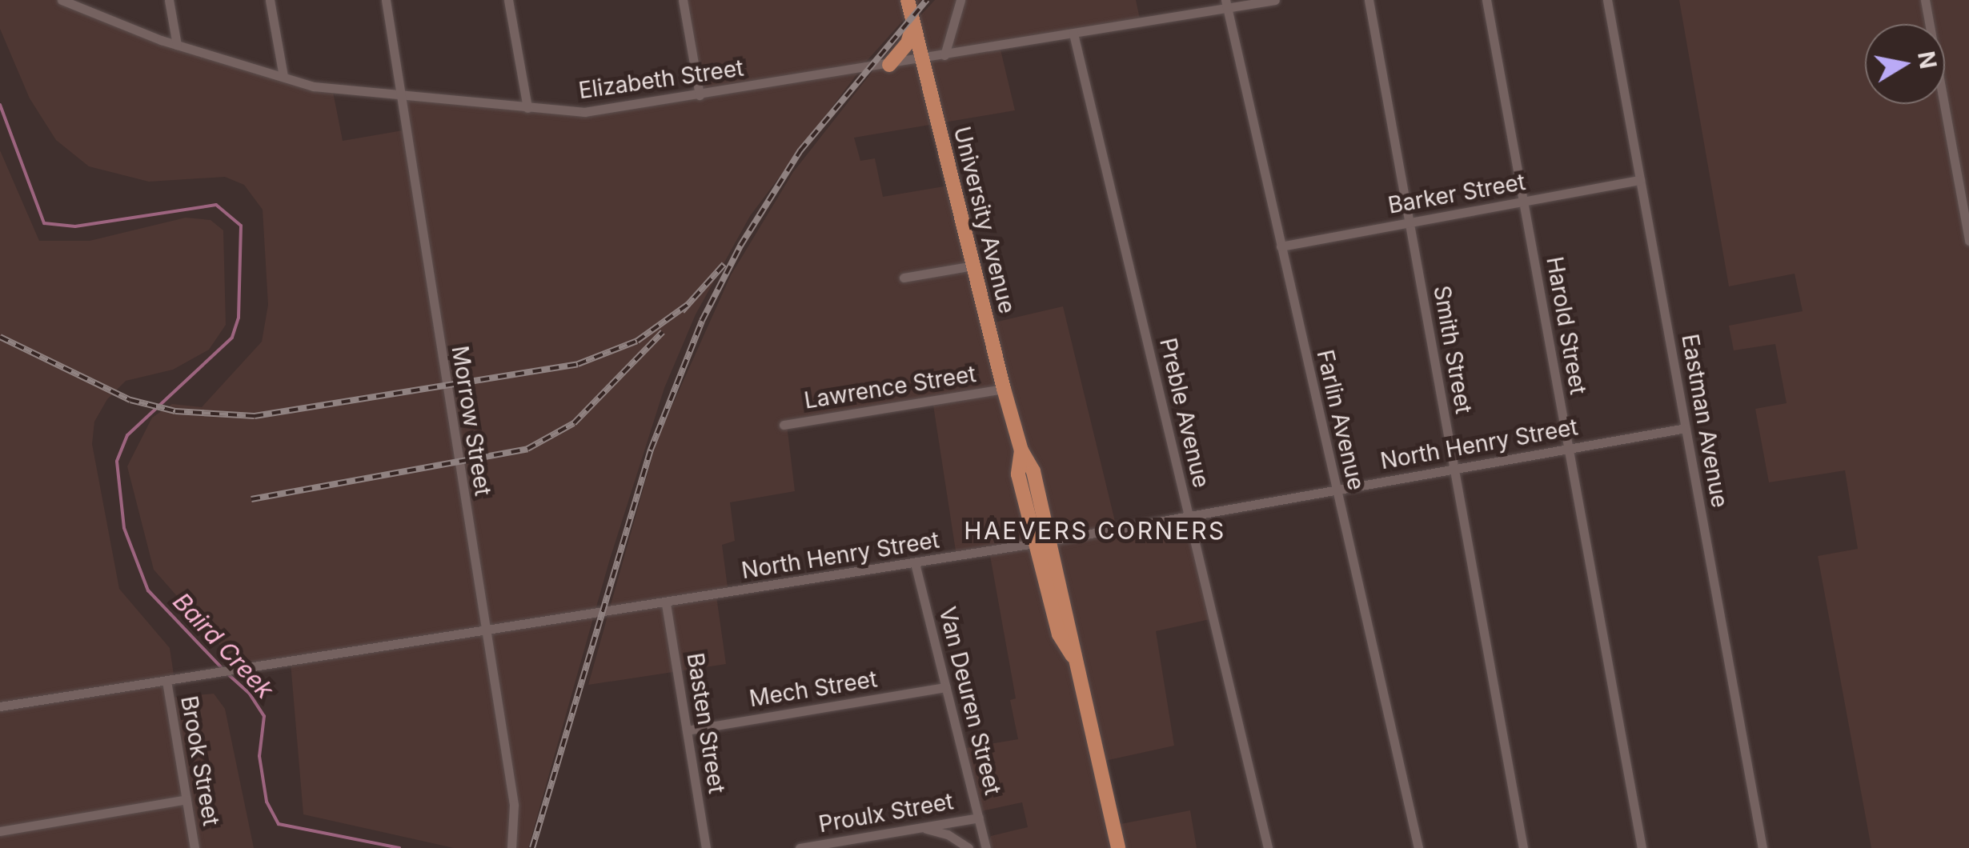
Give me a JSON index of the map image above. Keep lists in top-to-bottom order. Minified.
{"streets":{"main road":["University Avenue"],"street":["Elizabeth Street","Barker Street","Harold Street","Smith Street","Lawrence Street","Preble Avenue","Farlin Avenue","Morrow Street","Eastman Avenue","North Henry Street","Mech Street","Van Deuren Street","Basten Street","Brook Street","Proulx Street"]},"crossings":[["Elizabeth Street","University Avenue"],["Elizabeth Street","Preble Avenue"],["Elizabeth Street","Farlin Avenue"],["Elizabeth Street","Morrow Street"],["Barker Street","Harold Street"],["Barker Street","Smith Street"],["Barker Street","Farlin Avenue"],["Barker Street","Eastman Avenue"],["University Avenue","Lawrence Street"],["University Avenue","North Henry Street"],["Harold Street","North Henry Street"],["Smith Street","North Henry Street"],["Preble Avenue","North Henry Street"],["Farlin Avenue","North Henry Street"],["Morrow Street","North Henry Street"],["Eastman Avenue","North Henry Street"],["North Henry Street","Van Deuren Street"],["North Henry Street","Basten Street"],["North Henry Street","Brook Street"],["Mech Street","Van Deuren Street"],["Mech Street","Basten Street"],["Van Deuren Street","Proulx Street"]],"districts":["HAEVERS CORNERS"],"water":["Baird Creek"],"north":"right"}
